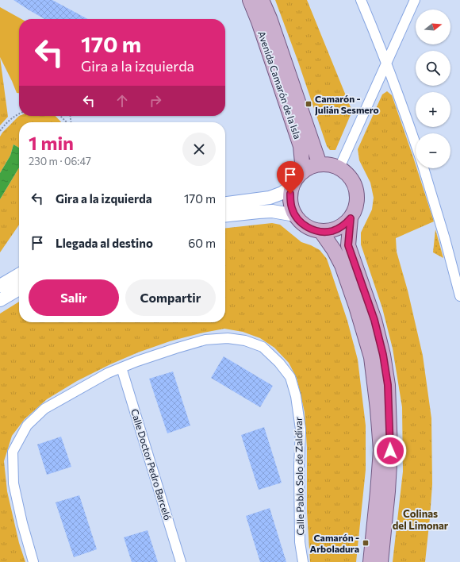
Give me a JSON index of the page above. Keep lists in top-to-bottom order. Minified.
{"streets":{"main road":["Avenida Camarón de la Isla"],"street":["Calle Doctor Pedro Barceló","Calle Pablo Solo de Zaldívar"]},"crossings":[["Calle Doctor Pedro Barceló","Calle Pablo Solo de Zaldívar"]],"districts":["Colinas del Limonar"],"places":{"transit":["Camarón - Julián Sesmero","Camarón - Arboladura"]},"north":"right","page":{"map_buttons":["+","−"],"turn":["170 m","Gira a la izquierda"],"heading":["1 min","230 m · 06:47"],"list":[{"name":"Gira a la izquierda","value":"170 m"},{"name":"Llegada al destino","value":"60 m"}],"buttons":["Salir","Compartir"]}}
